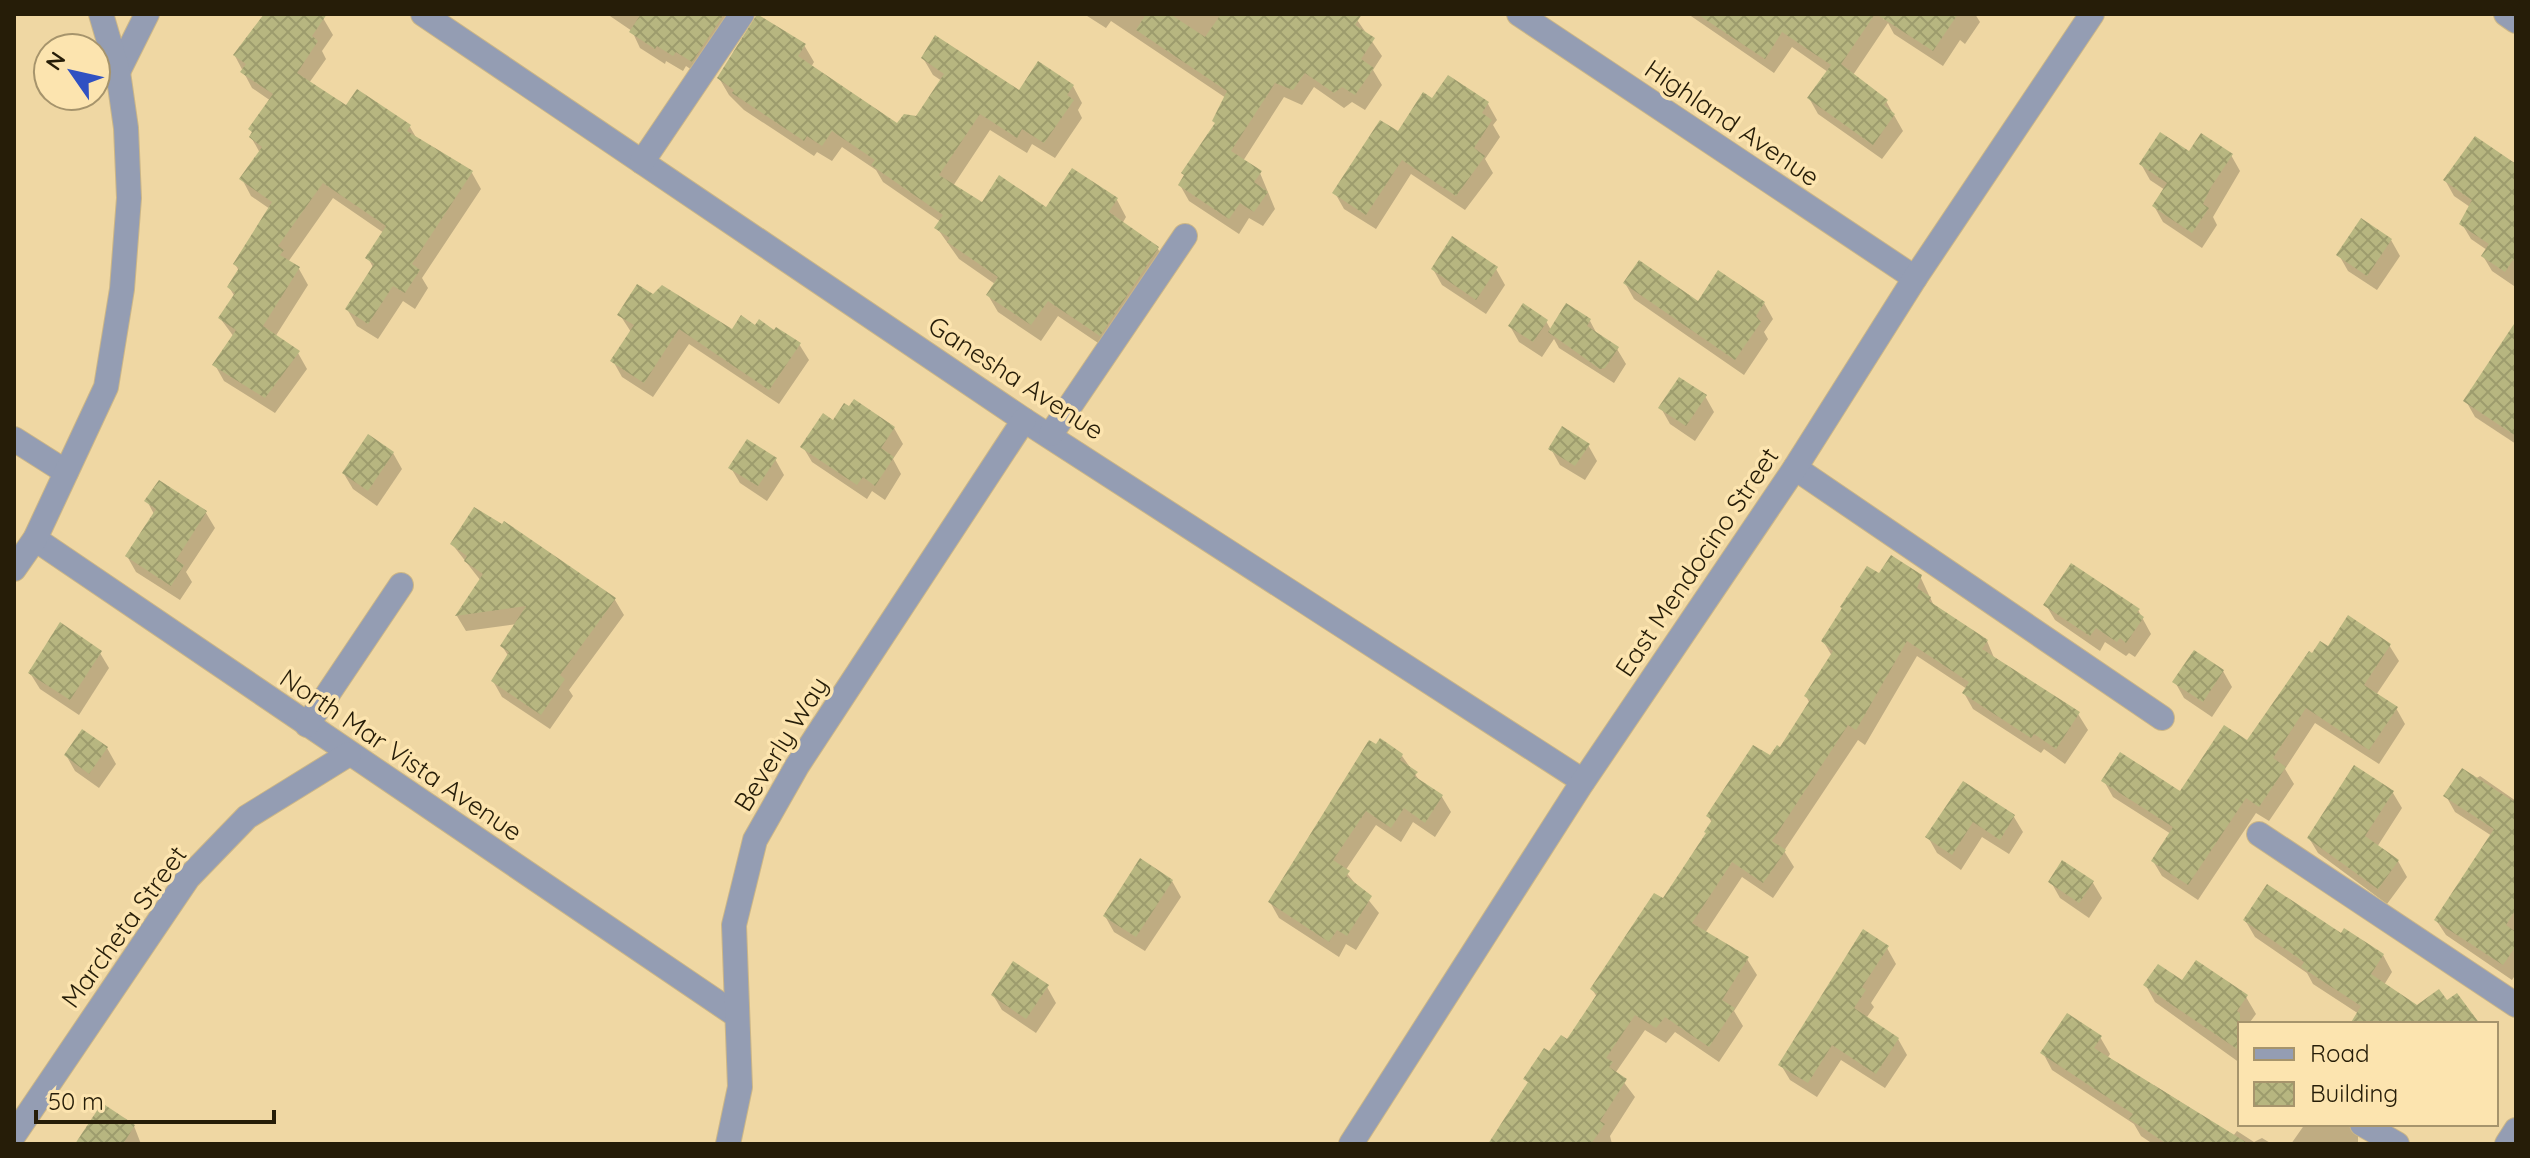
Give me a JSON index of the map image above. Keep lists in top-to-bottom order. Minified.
{"streets":{"street":["Highland Avenue","Ganesha Avenue","East Mendocino Street","Beverly Way","North Mar Vista Avenue","Marcheta Street"]},"crossings":[["Highland Avenue","East Mendocino Street"],["Ganesha Avenue","East Mendocino Street"],["Ganesha Avenue","Beverly Way"],["Beverly Way","North Mar Vista Avenue"],["North Mar Vista Avenue","Marcheta Street"]],"legend":["Road","Building"],"scale_bar":"50 m","north":"top left"}
